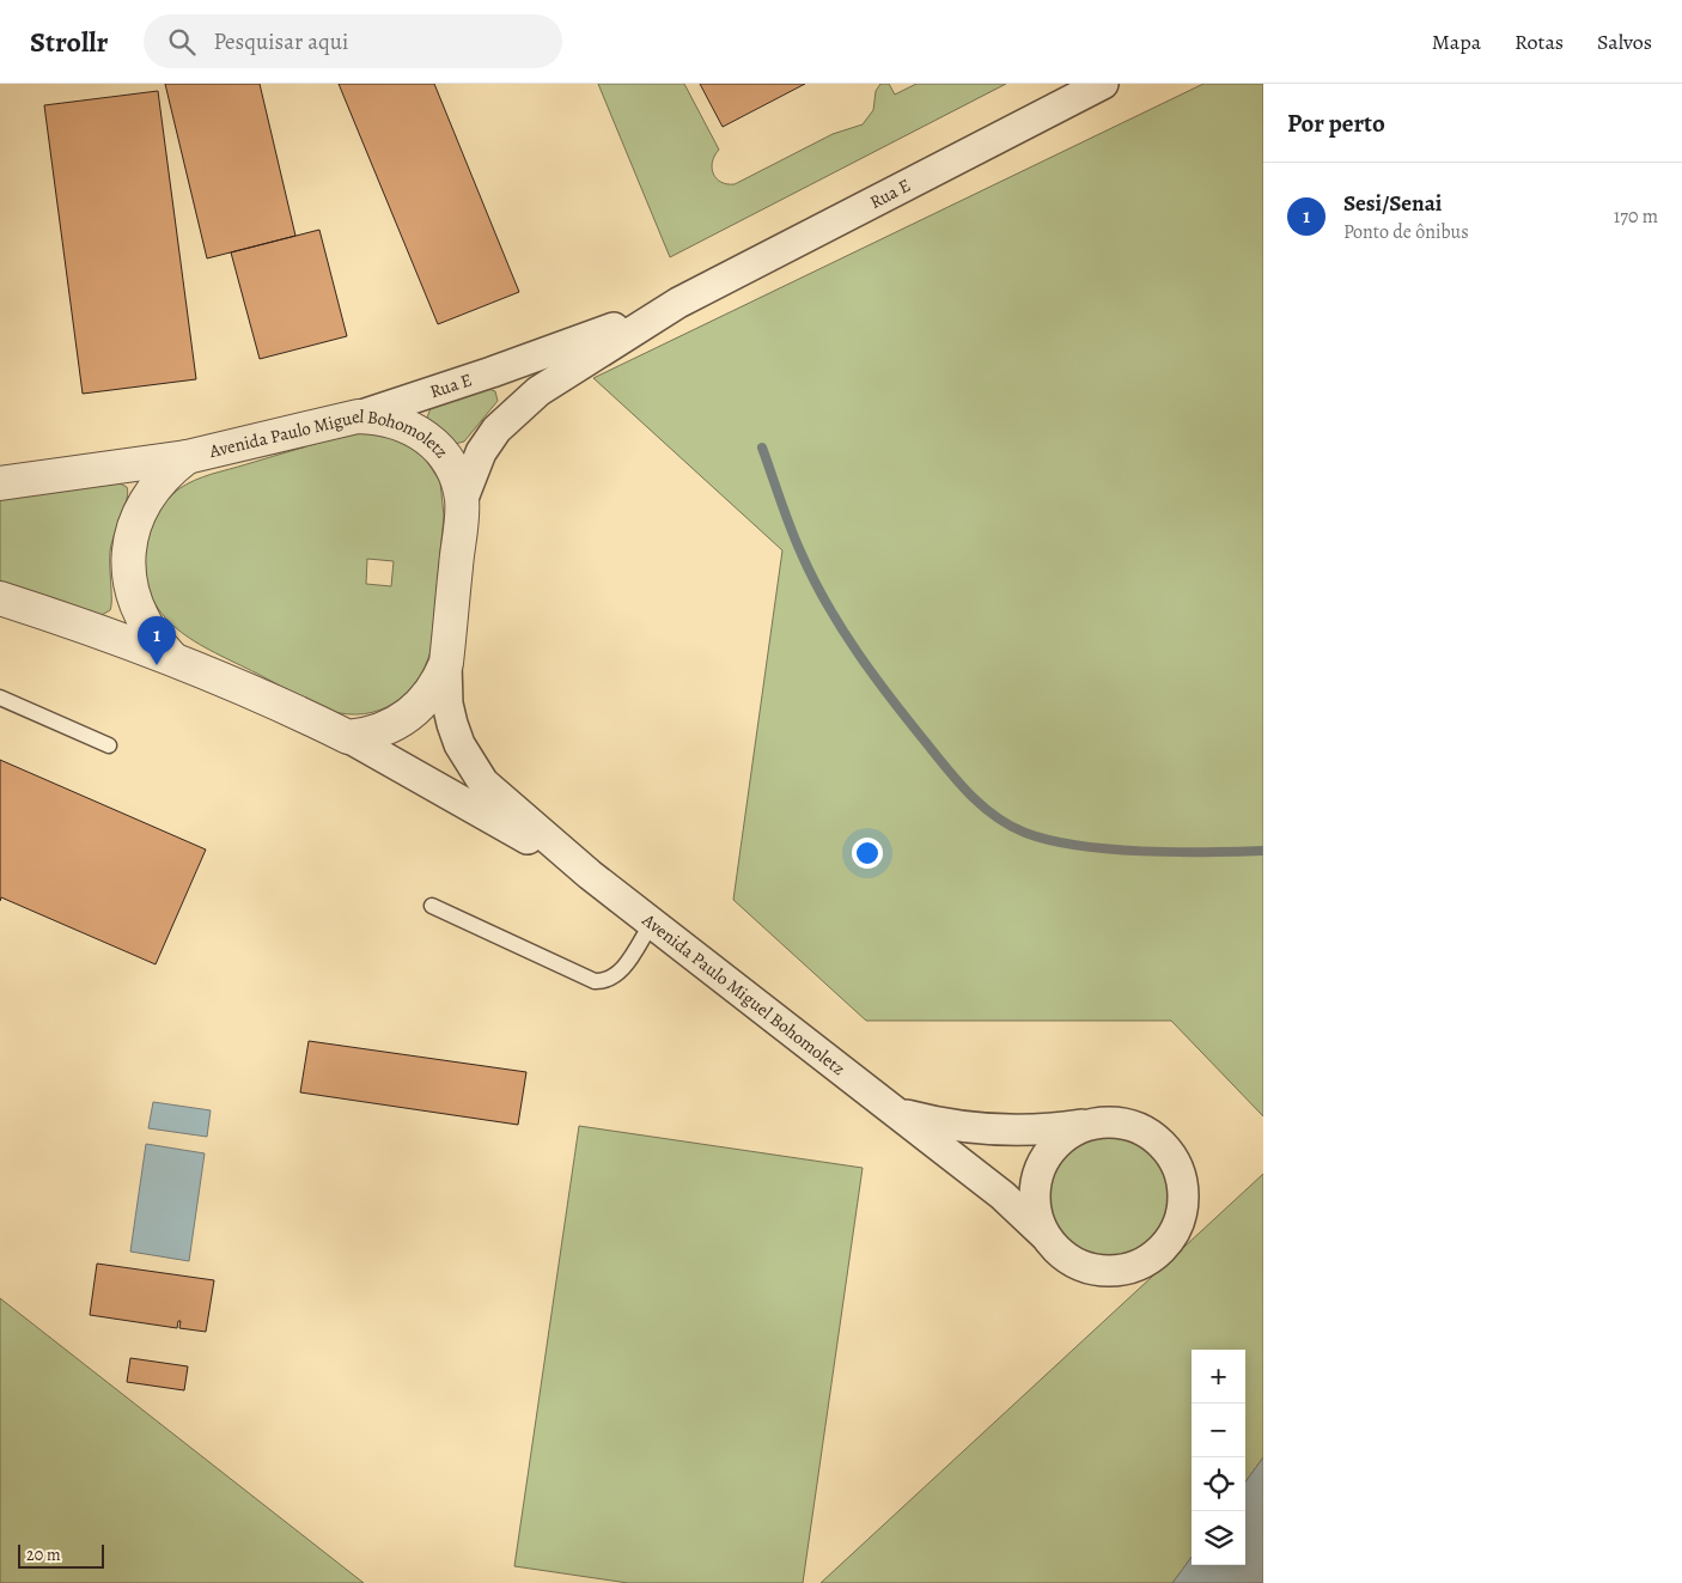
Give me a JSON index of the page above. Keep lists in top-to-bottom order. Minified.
{"streets":{"street":["Rua E","Avenida Paulo Miguel Bohomoletz"]},"crossings":[["Rua E","Avenida Paulo Miguel Bohomoletz"]],"scale_bar":"20 m","page":{"header":"Strollr","search":"Pesquisar aqui","nav":["Mapa","Rotas","Salvos"],"heading":"Por perto","list":[{"mark":"1","name":"Sesi/Senai","note":"Ponto de ônibus","value":"170 m"}],"pins":"1","map_buttons":["+","−"],"scale":"20 m"}}
